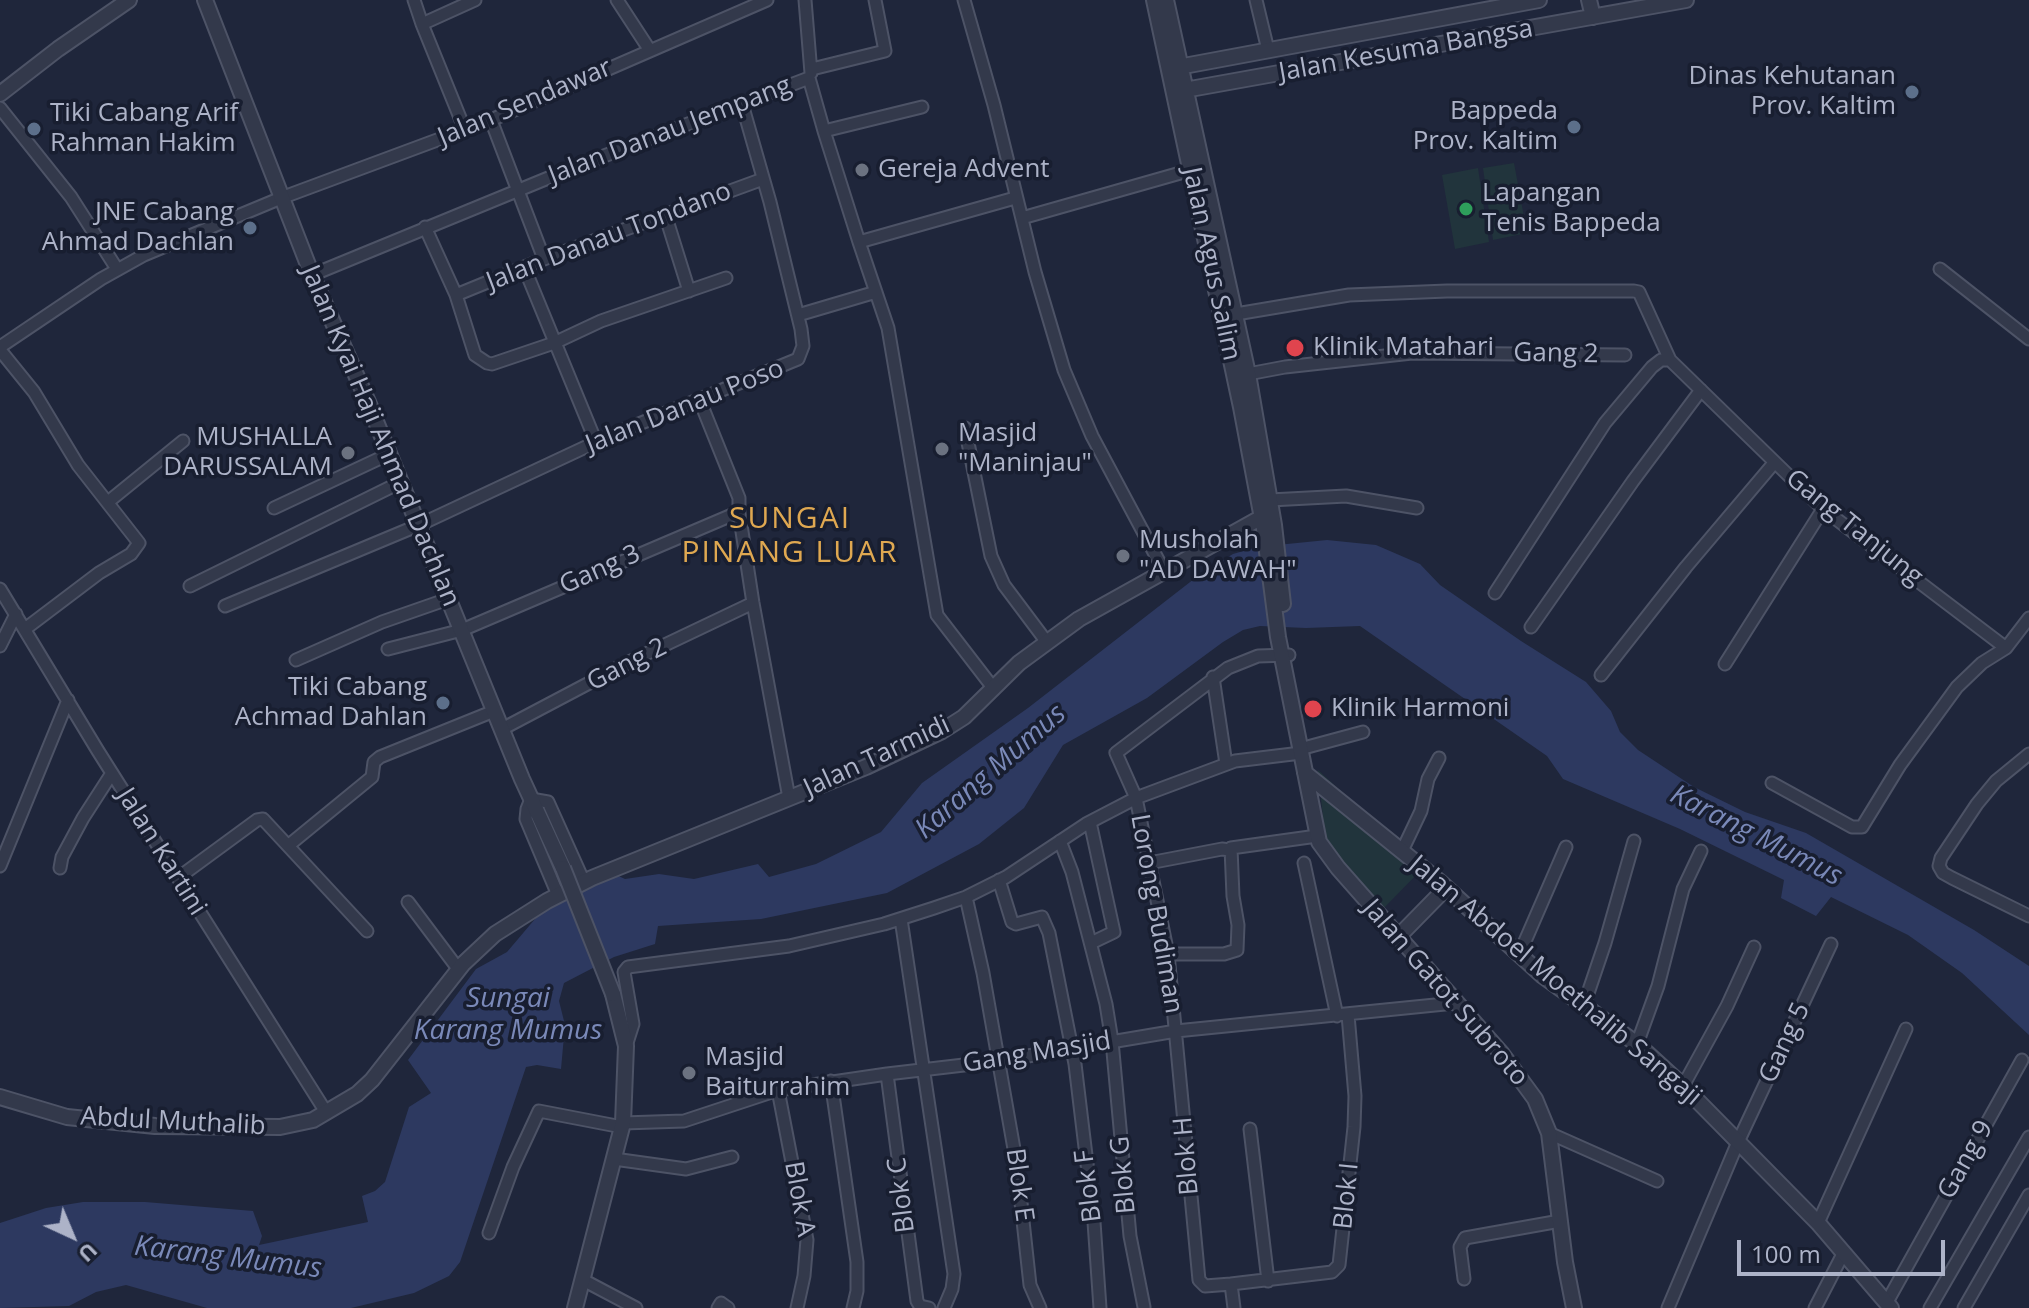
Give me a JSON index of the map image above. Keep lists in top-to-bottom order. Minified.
{"streets":{"street":["Jalan Kesuma Bangsa","Jalan Sendawar","Jalan Danau Jempang","Jalan Danau Tondano","Jalan Agus Salim","Gang 2","Jalan Danau Poso","Jalan Kyai Haji Ahmad Dachlan","Gang Tanjung","Gang 3","Jalan Tarmidi","Jalan Kartini","Lorong Budiman","Jalan Abdoel Moethalib Sangaji","Jalan Gatot Subroto","Gang 5","Gang Masjid","Abdul Muthalib","Blok H","Gang 9","Blok G","Blok E","Blok F","Blok C","Blok I","Blok A"]},"crossings":[["Jalan Kesuma Bangsa","Jalan Agus Salim"],["Jalan Sendawar","Jalan Kyai Haji Ahmad Dachlan"],["Jalan Danau Jempang","Jalan Danau Poso"],["Jalan Danau Jempang","Jalan Kyai Haji Ahmad Dachlan"],["Jalan Danau Jempang","Jalan Tarmidi"],["Jalan Danau Tondano","Jalan Danau Poso"],["Jalan Agus Salim","Gang 2"],["Jalan Agus Salim","Gang Tanjung"],["Jalan Agus Salim","Jalan Tarmidi"],["Jalan Agus Salim","Jalan Gatot Subroto"],["Gang 2","Jalan Kyai Haji Ahmad Dachlan"],["Jalan Danau Poso","Jalan Kyai Haji Ahmad Dachlan"],["Jalan Kyai Haji Ahmad Dachlan","Gang 3"],["Jalan Kyai Haji Ahmad Dachlan","Gang Masjid"],["Jalan Tarmidi","Jalan Gatot Subroto"],["Jalan Tarmidi","Abdul Muthalib"],["Jalan Kartini","Abdul Muthalib"],["Lorong Budiman","Gang Masjid"],["Lorong Budiman","Blok H"],["Jalan Abdoel Moethalib Sangaji","Jalan Gatot Subroto"],["Jalan Abdoel Moethalib Sangaji","Gang 5"],["Jalan Abdoel Moethalib Sangaji","Gang 9"],["Jalan Gatot Subroto","Gang Masjid"],["Gang Masjid","Blok H"],["Gang Masjid","Blok G"],["Gang Masjid","Blok E"],["Gang Masjid","Blok F"],["Gang Masjid","Blok C"],["Gang Masjid","Blok I"],["Gang Masjid","Blok A"],["Blok H","Blok I"]],"districts":["SUNGAI PINANG LUAR"],"water":["Karang Mumus","Sungai Karang Mumus"],"places":["Dinas Kehutanan Prov. Kaltim","Bappeda Prov. Kaltim","Tiki Cabang Arif Rahman Hakim","Gereja Advent","Lapangan Tenis Bappeda","JNE Cabang Ahmad Dachlan","Klinik Matahari","Masjid \"Maninjau\"","MUSHALLA DARUSSALAM","Musholah \"AD DAWAH\"","Tiki Cabang Achmad Dahlan","Klinik Harmoni","Masjid Baiturrahim"],"scale_bar":"100 m","north":"bottom right"}
